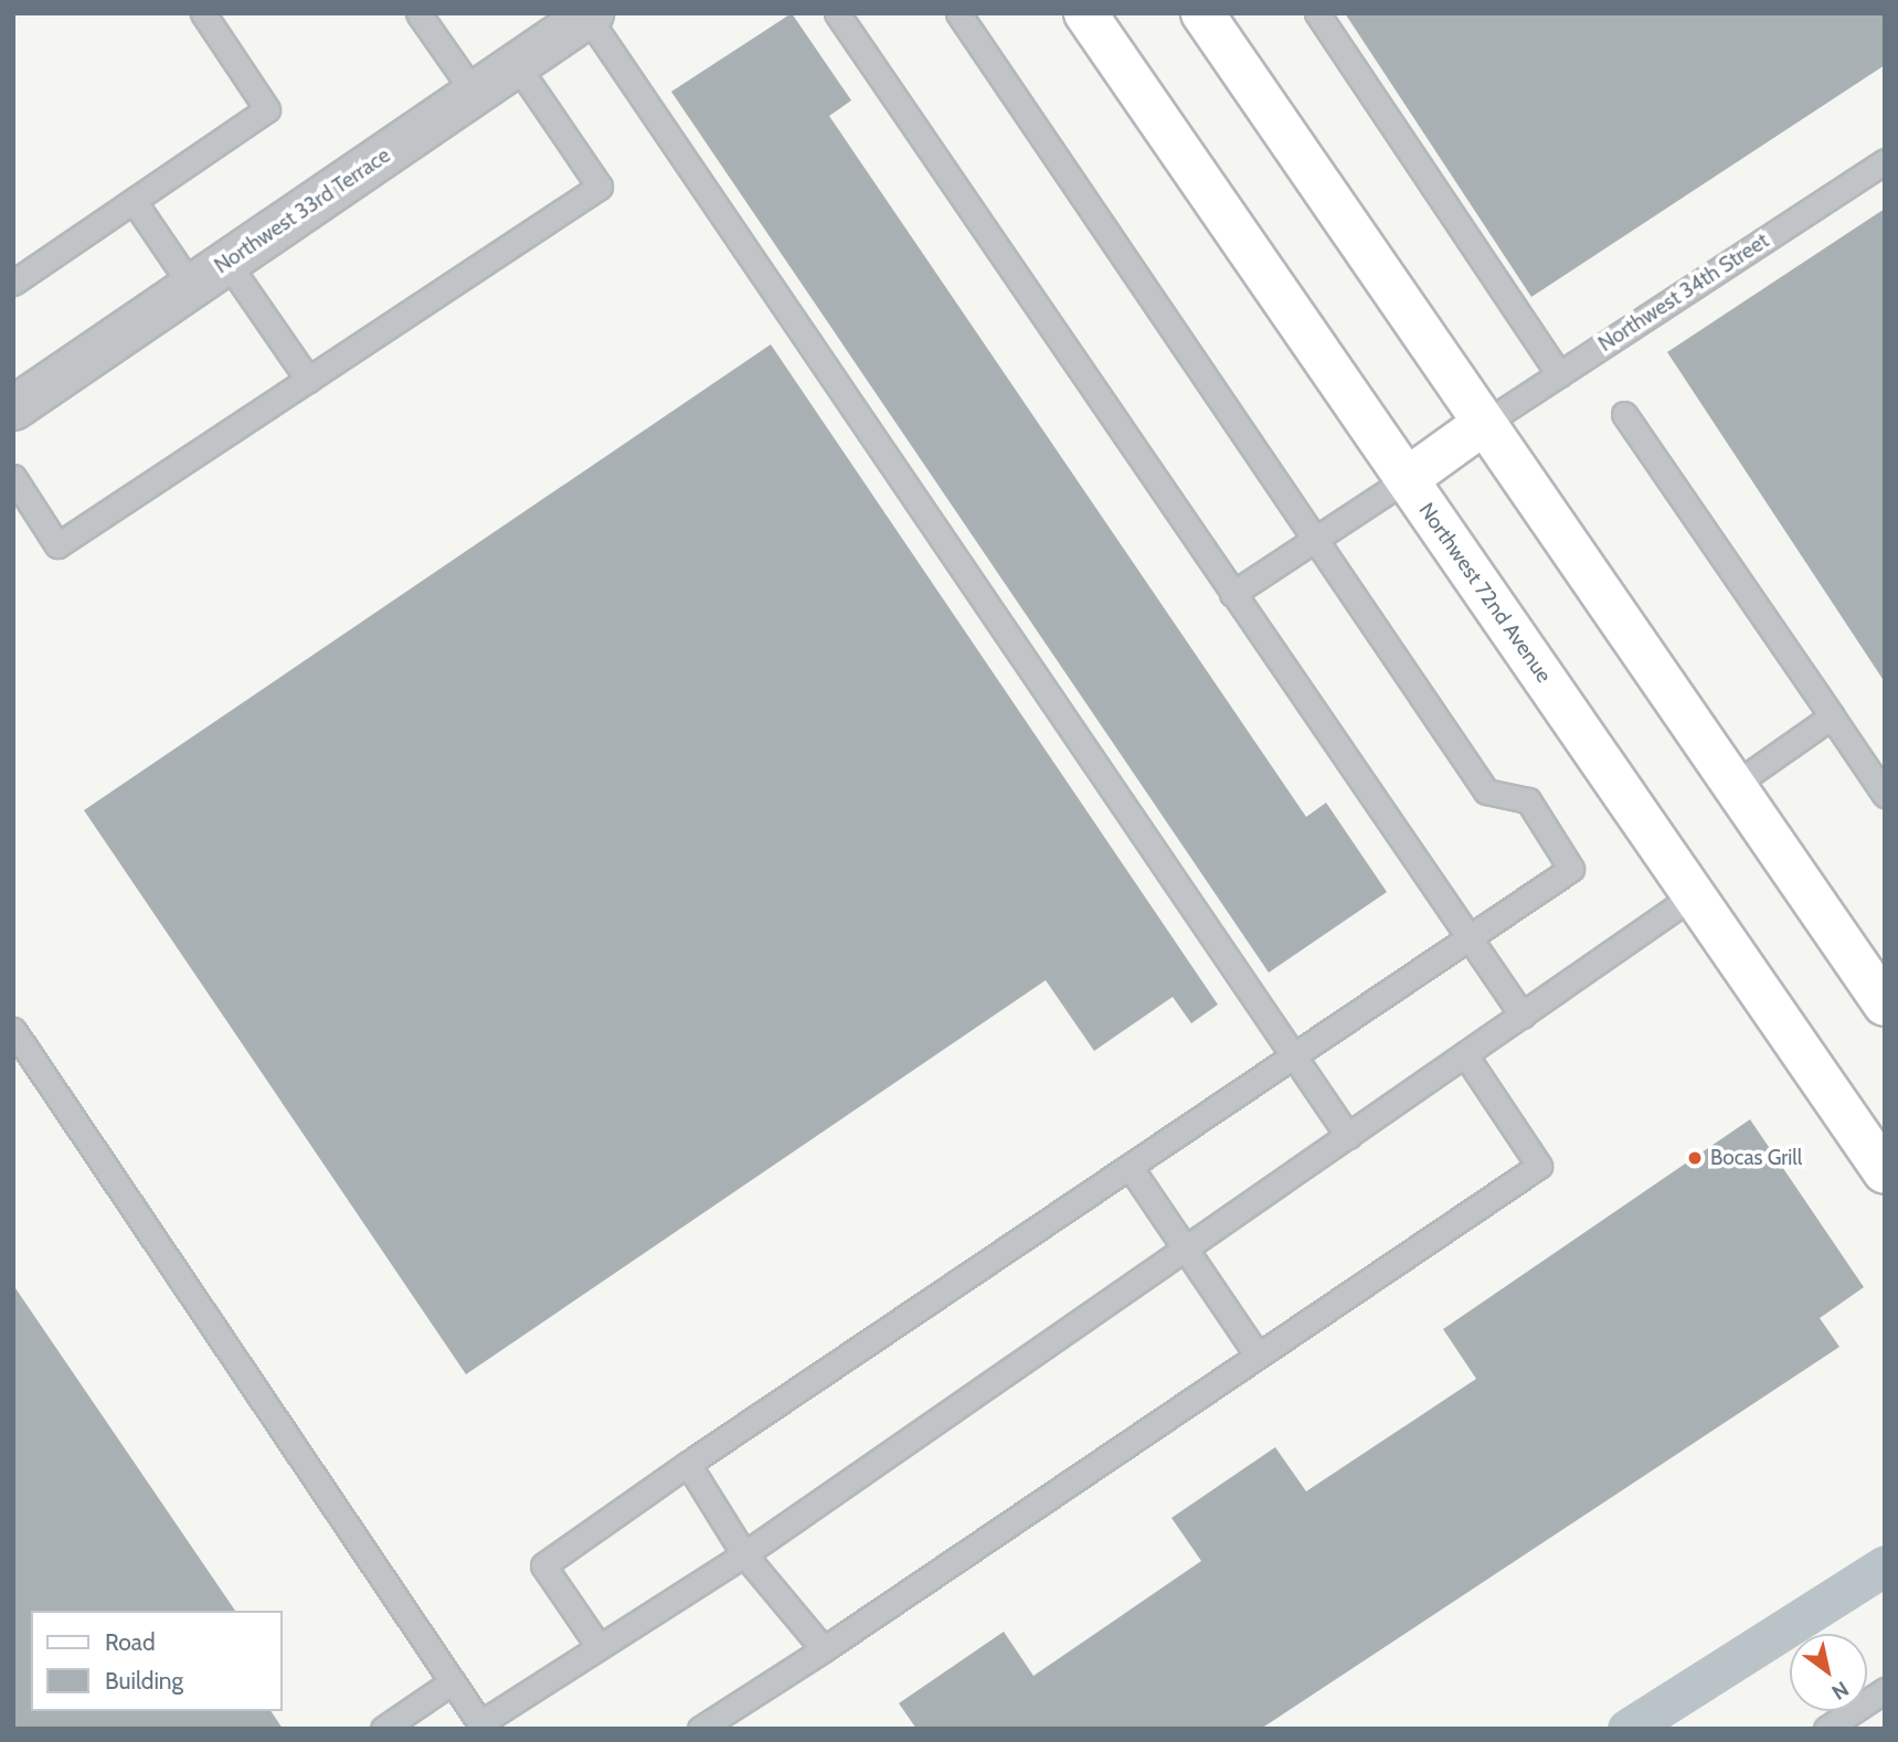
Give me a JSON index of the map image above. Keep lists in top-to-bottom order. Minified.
{"streets":{"main road":["Northwest 72nd Avenue"],"street":["Northwest 33rd Terrace"],"lane":["Northwest 34th Street"]},"places":["Bocas Grill"],"legend":["Road","Building"],"north":"bottom right"}
